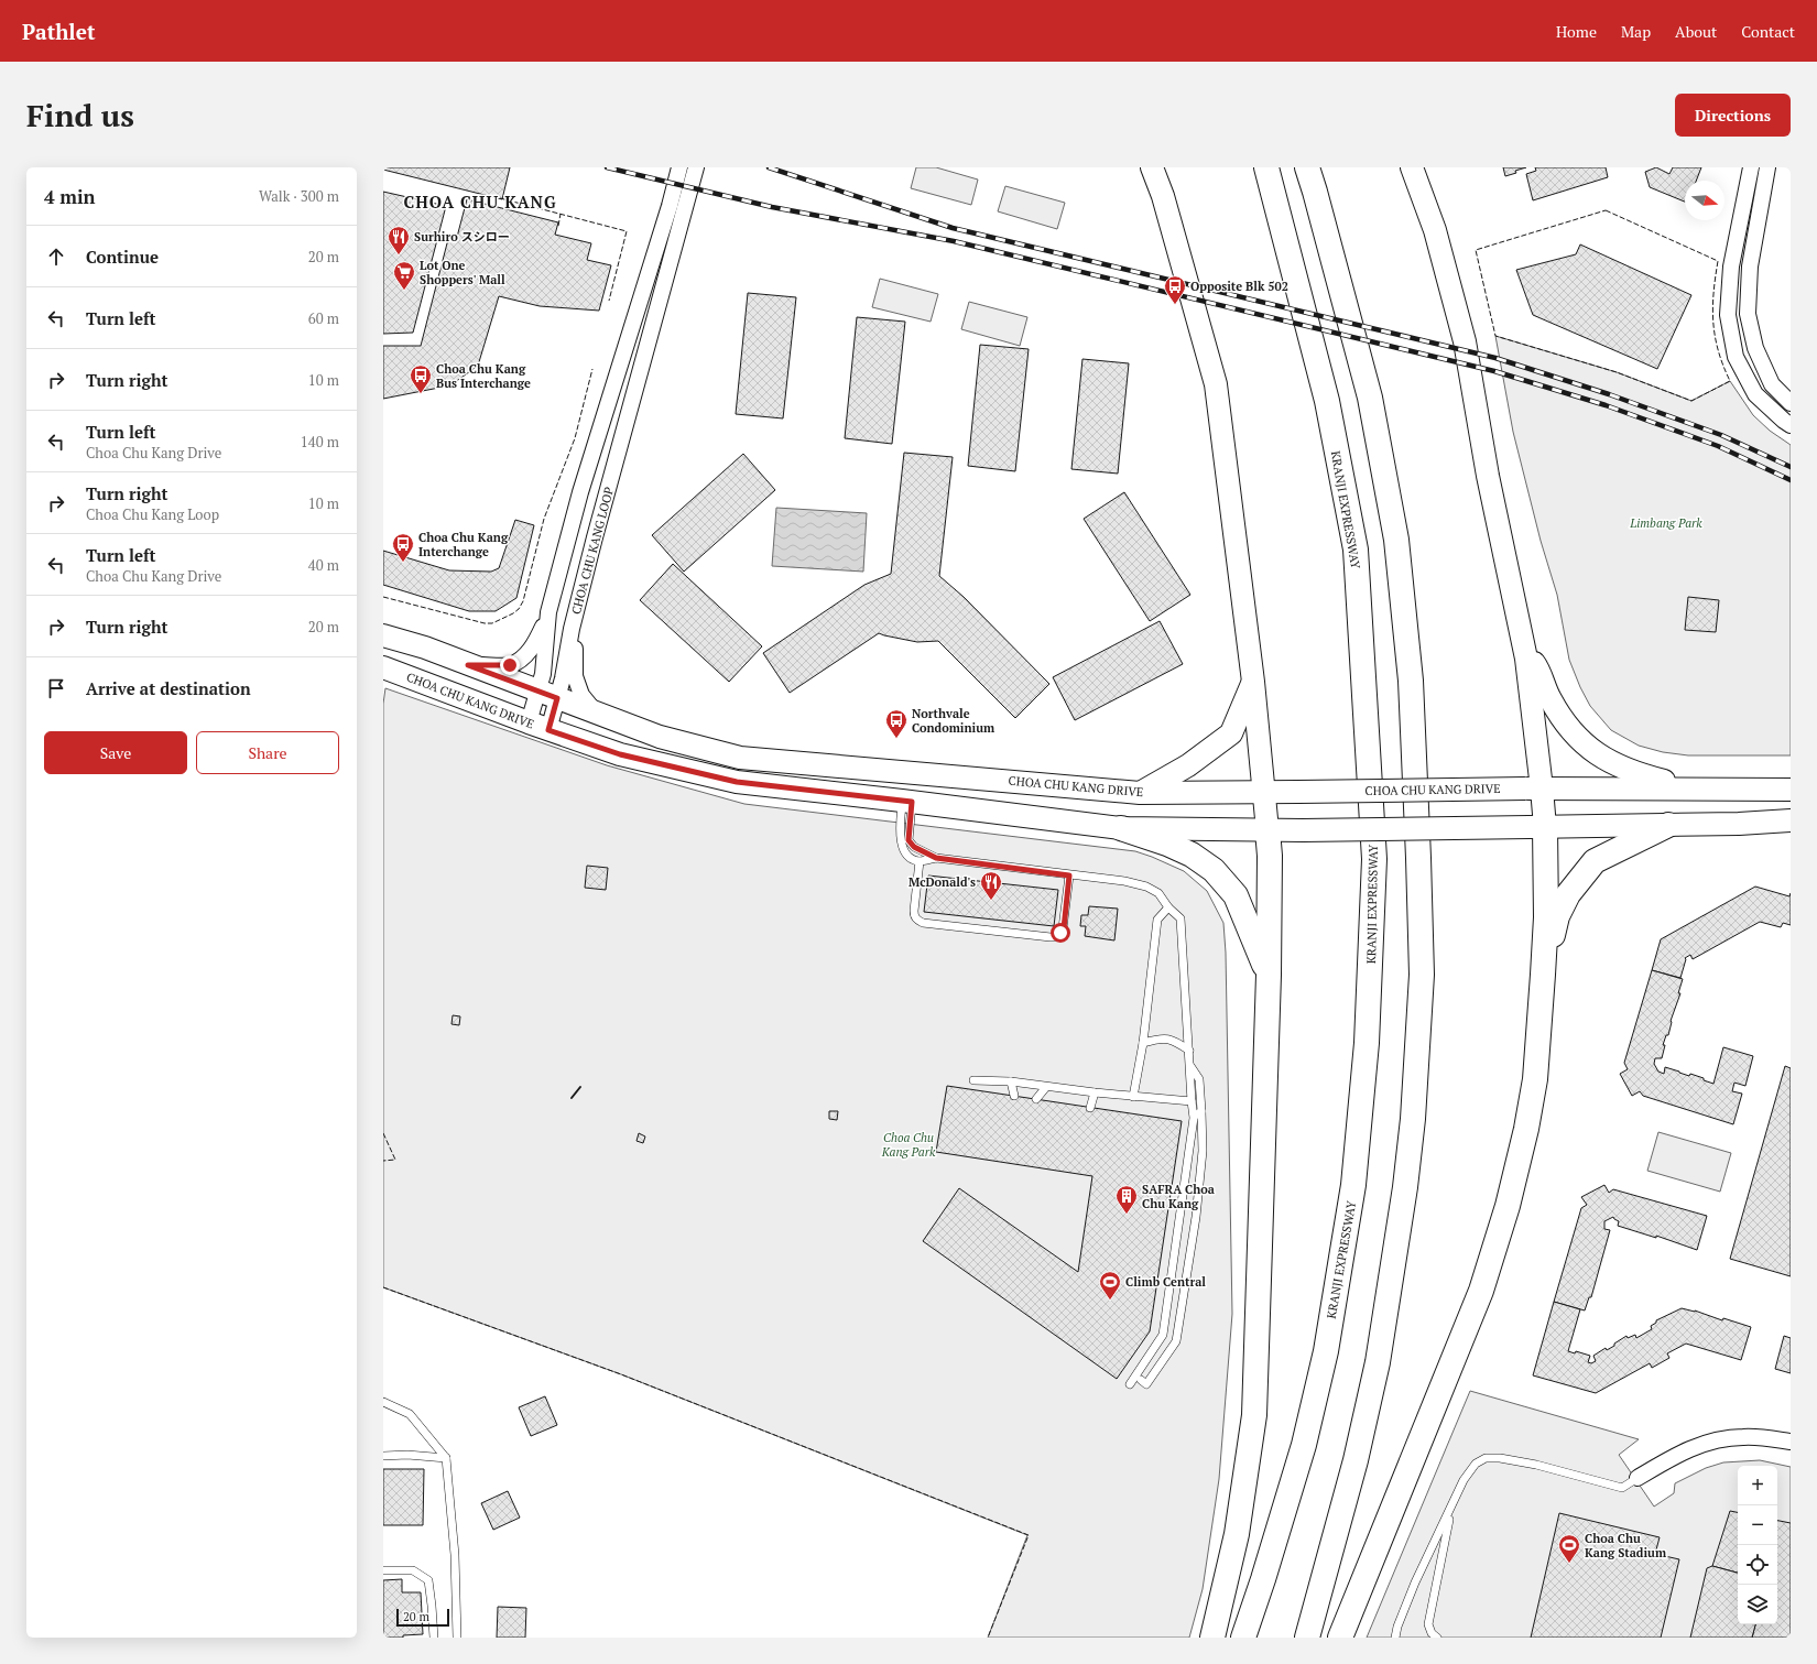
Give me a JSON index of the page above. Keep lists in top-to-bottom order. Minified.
{"streets":{"highway":["KRANJI EXPRESSWAY"],"main road":["CHOA CHU KANG DRIVE"],"street":["CHOA CHU KANG LOOP"]},"crossings":[["CHOA CHU KANG LOOP","CHOA CHU KANG DRIVE"]],"districts":["CHOA CHU KANG"],"parks":["Limbang Park","Choa Chu Kang Park"],"places":{"restaurant":["Surhiro スシロー","McDonald's"],"supermarket":["Lot One Shoppers' Mall"],"bus stop":["Opposite Blk 502","Choa Chu Kang Bus Interchange","Choa Chu Kang Interchange","Northvale Condominium"],"building":["SAFRA Choa Chu Kang"],"sports":["Climb Central","Choa Chu Kang Stadium"]},"scale_bar":"20 m","north":"right","page":{"header":"Pathlet","nav":["Home","Map","About","Contact"],"buttons":["Directions",["Save","Share"]],"title":"Find us","heading":["4 min","Walk · 300 m"],"list":[["Continue","20 m"],["Turn left","60 m"],["Turn right","10 m"],["Turn left","Choa Chu Kang Drive","140 m"],["Turn right","Choa Chu Kang Loop","10 m"],["Turn left","Choa Chu Kang Drive","40 m"],["Turn right","20 m"],"Arrive at destination"],"map_buttons":["+","−"],"scale":"20 m"}}
